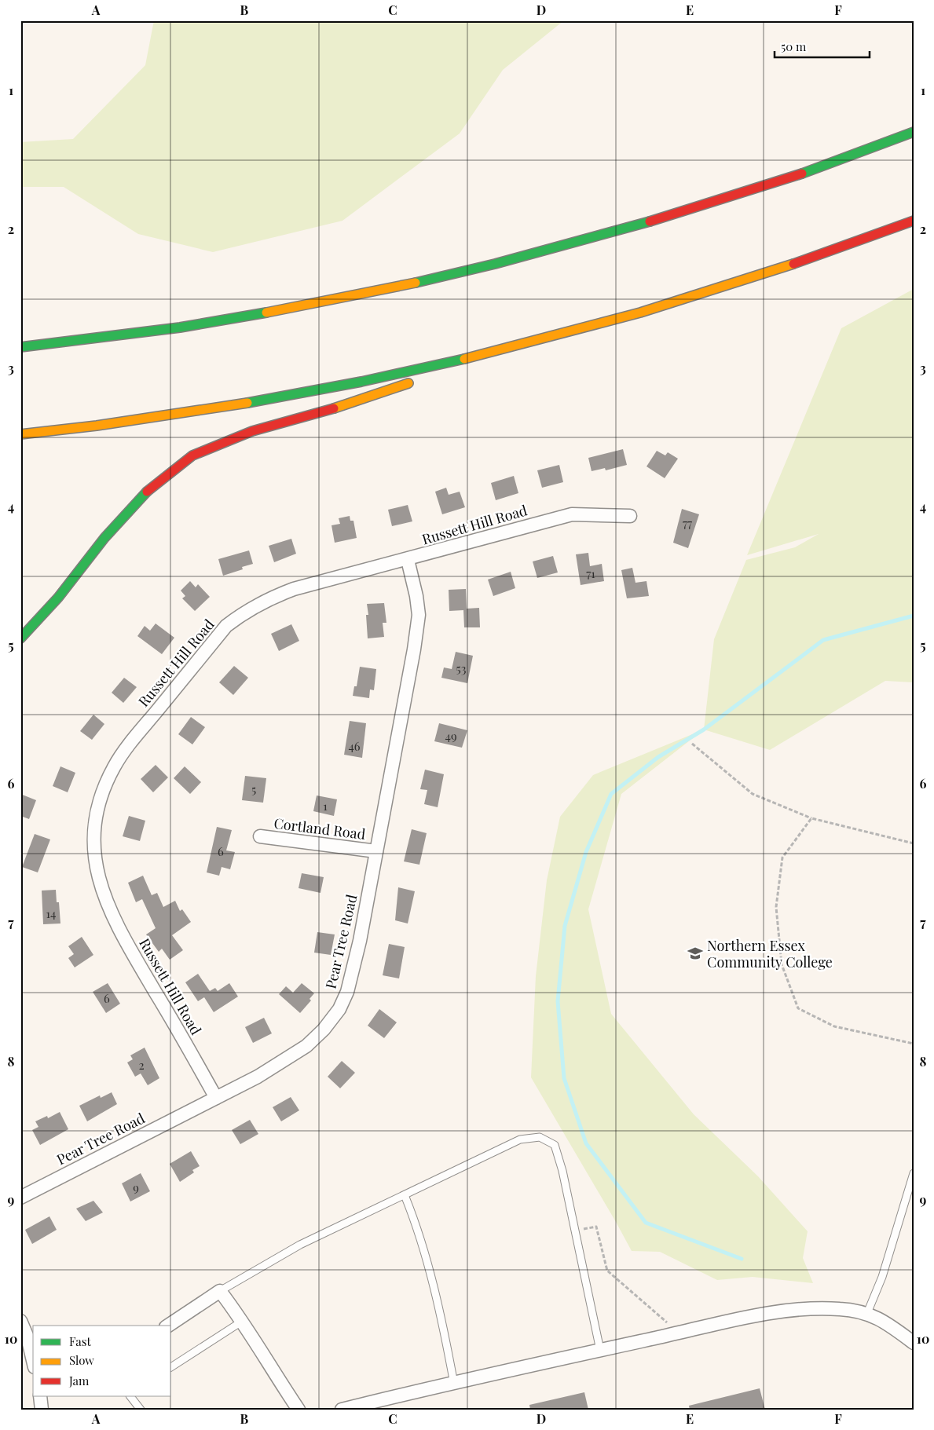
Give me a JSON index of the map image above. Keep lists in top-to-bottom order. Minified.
{"streets":{"street":["Russett Hill Road","Cortland Road","Pear Tree Road"]},"crossings":[["Russett Hill Road","Pear Tree Road"],["Cortland Road","Pear Tree Road"]],"places":{"school or university":["Northern Essex Community College"]},"house_numbers":["77","71","53","49","46","5","1","6","14","6","2","9"],"legend":["Fast","Slow","Jam"],"scale_bar":"50 m","grid":{"columns":["A","B","C","D","E","F"],"rows":["1","2","3","4","5","6","7","8","9","10"]}}
